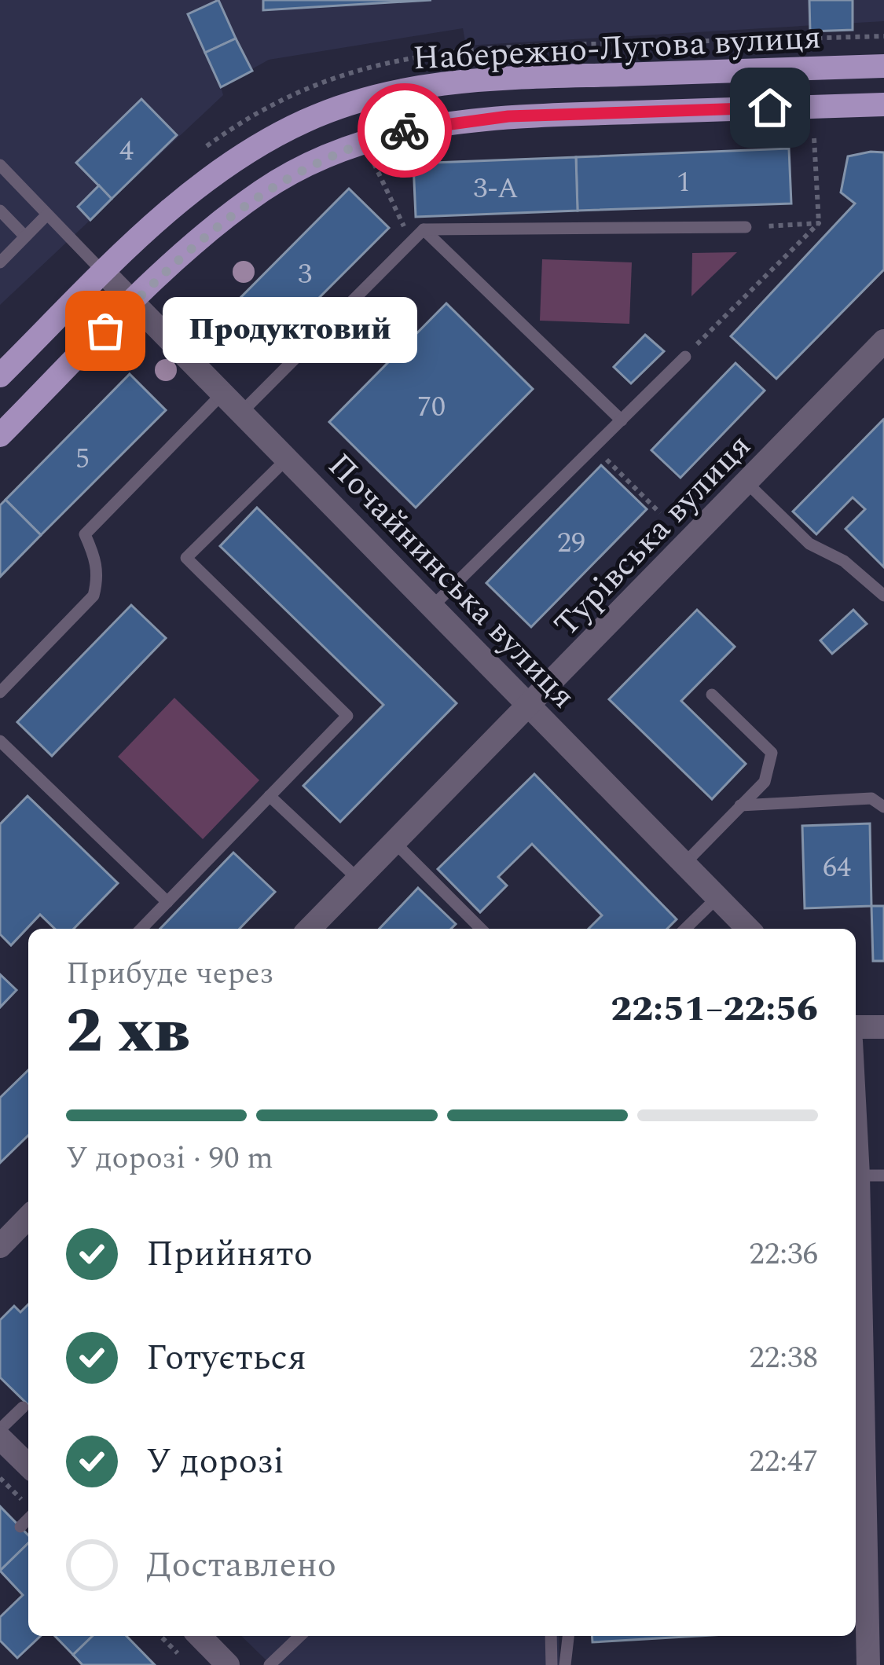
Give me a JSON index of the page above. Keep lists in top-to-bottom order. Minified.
{"streets":{"main road":["Набережно-Лугова вулиця"],"street":["Турівська вулиця","Почайнинська вулиця"]},"crossings":[["Набережно-Лугова вулиця","Почайнинська вулиця"],["Турівська вулиця","Почайнинська вулиця"]],"places":["Продуктовий"],"house_numbers":["4","1","3-А","3","70","5","29","64"],"page":{"bubble":"Продуктовий","heading":["2 хв","Прибуде через","22:51–22:56"],"bar":"У дорозі · 90 m","list":[["Прийнято","22:36"],["Готується","22:38"],["У дорозі","22:47"],"Доставлено"]}}
